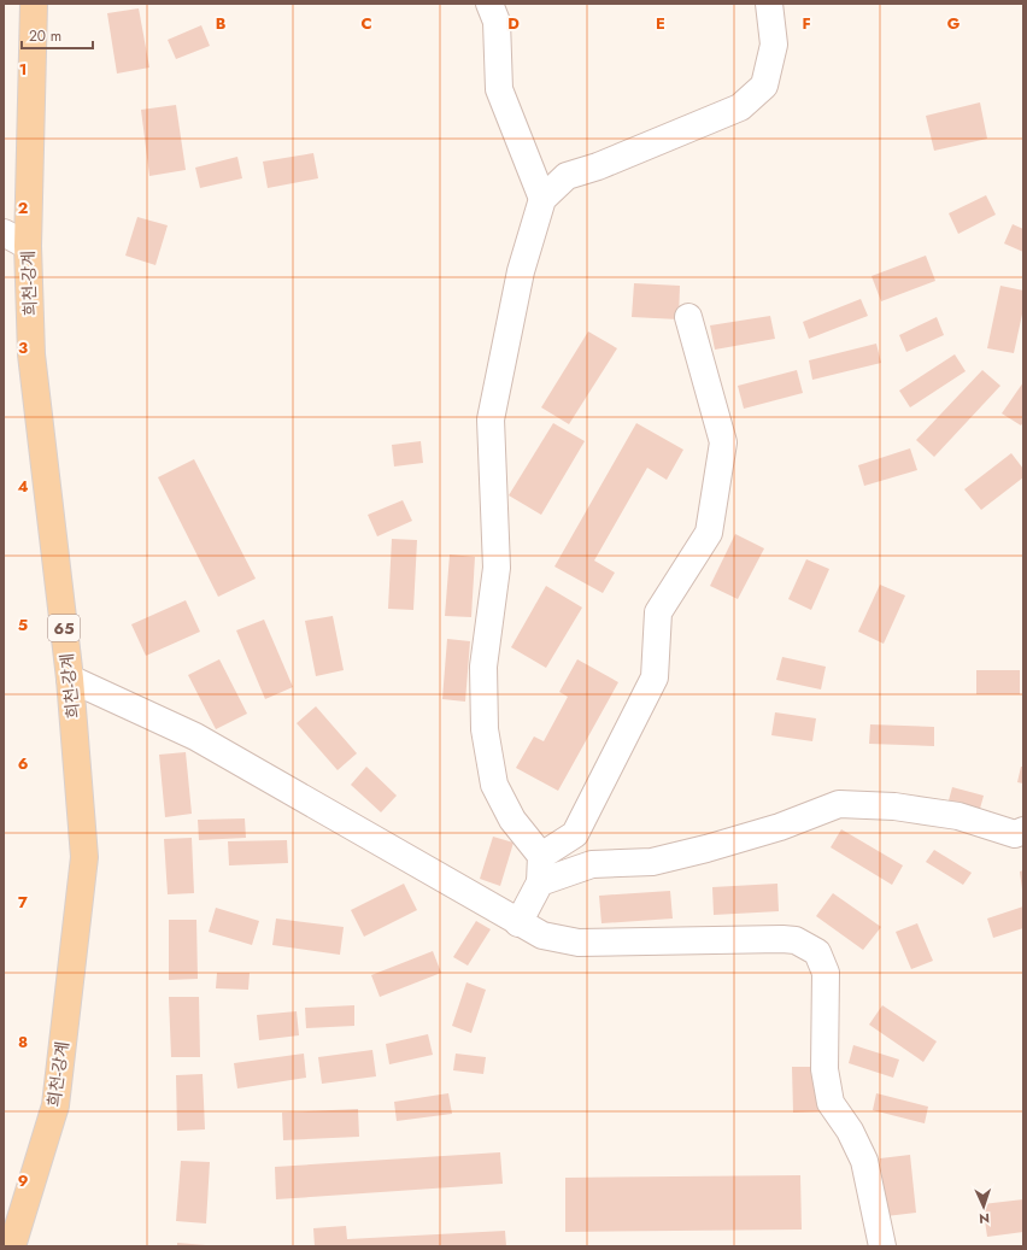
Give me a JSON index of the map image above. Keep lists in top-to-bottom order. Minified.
{"streets":{"main road":["희천-강계","65"]},"scale_bar":"20 m","north":"bottom","grid":{"columns":["B","C","D","E","F","G"],"rows":["1","2","3","4","5","6","7","8","9"]}}
